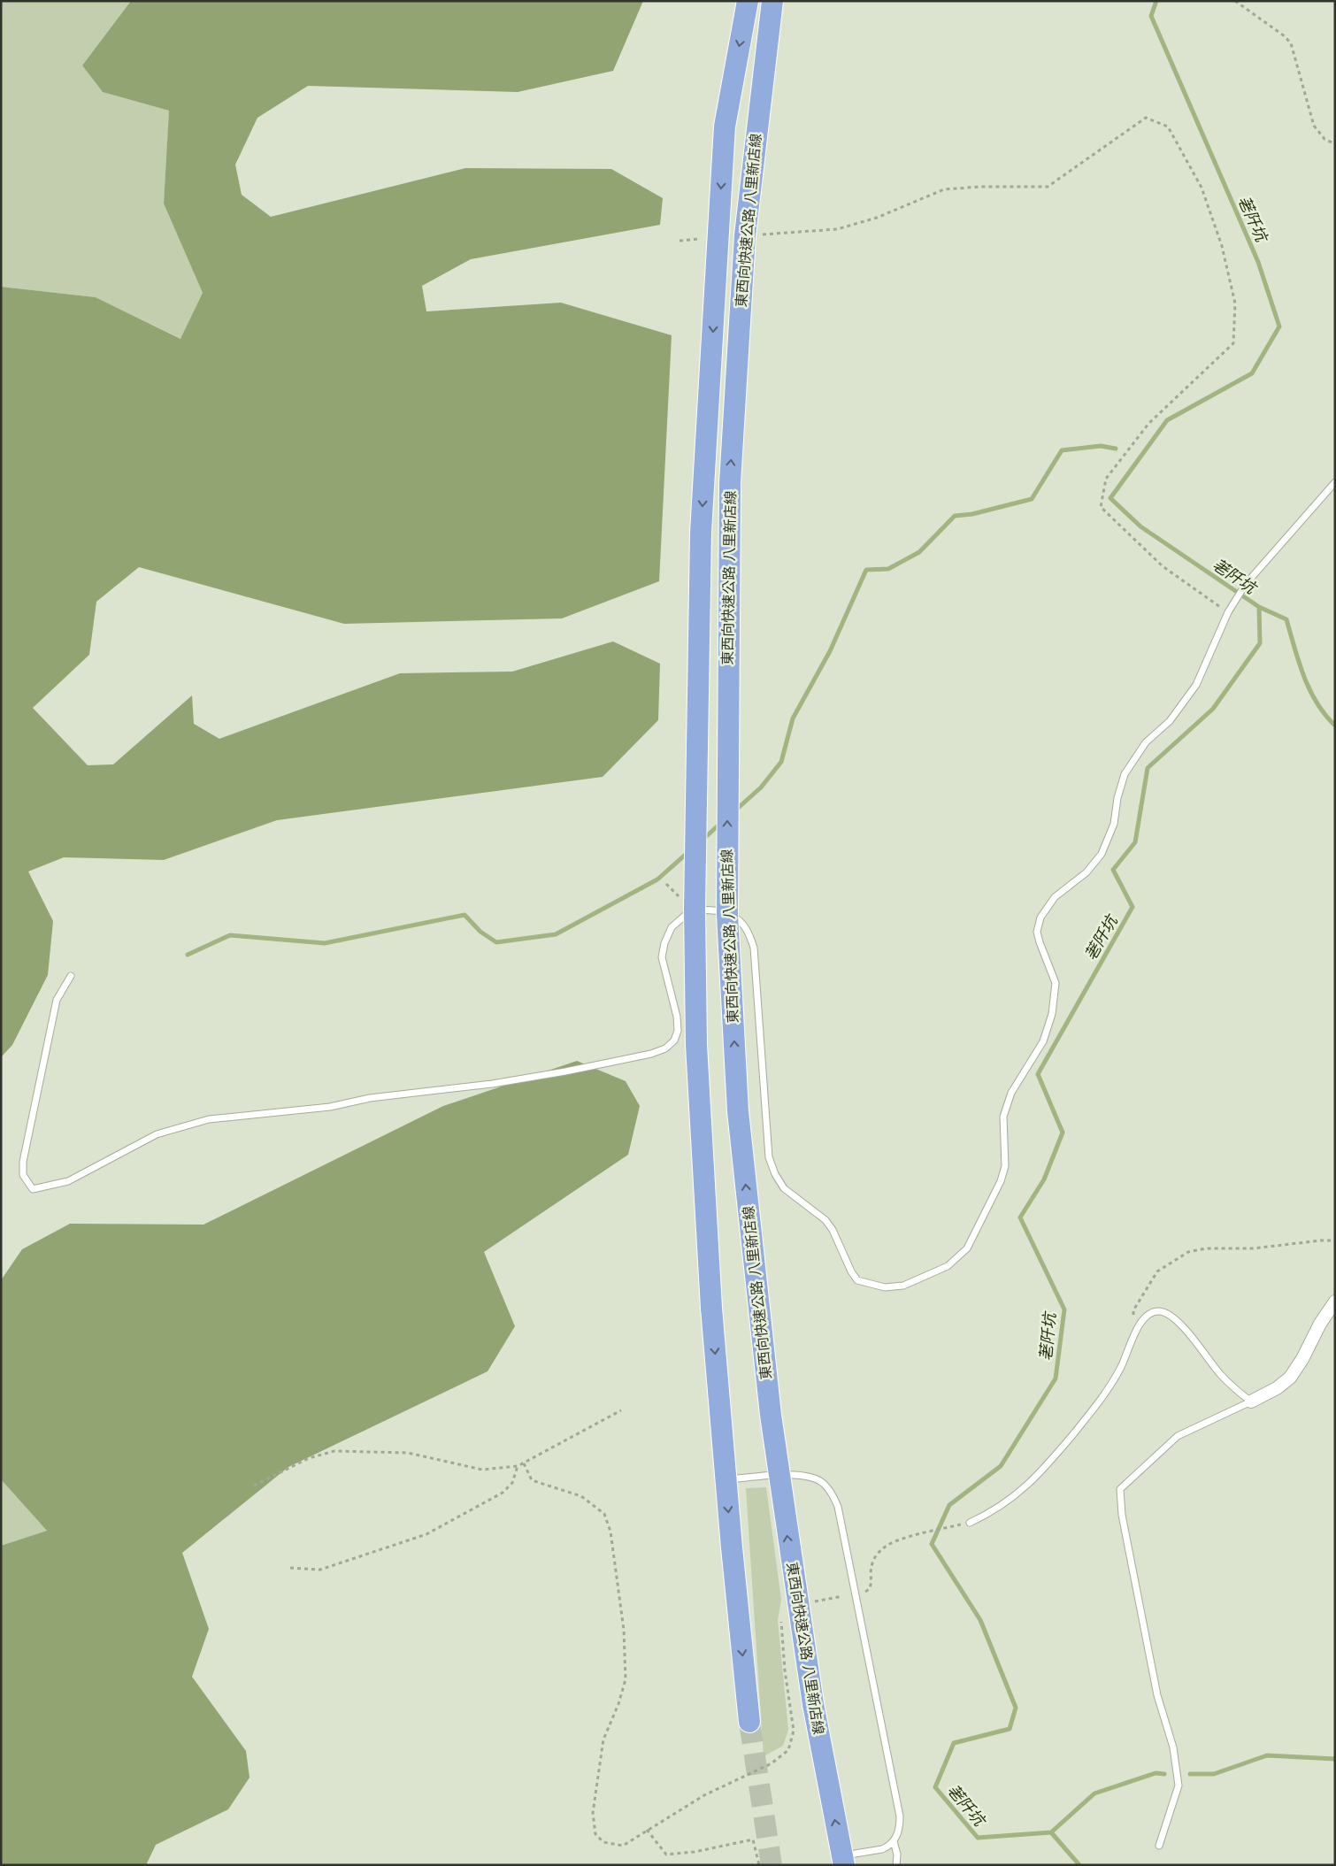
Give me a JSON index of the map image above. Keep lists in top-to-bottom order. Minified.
{"streets":{"highway":["東西向快速公路 八里新店線"]},"water":["荖阡坑"]}
